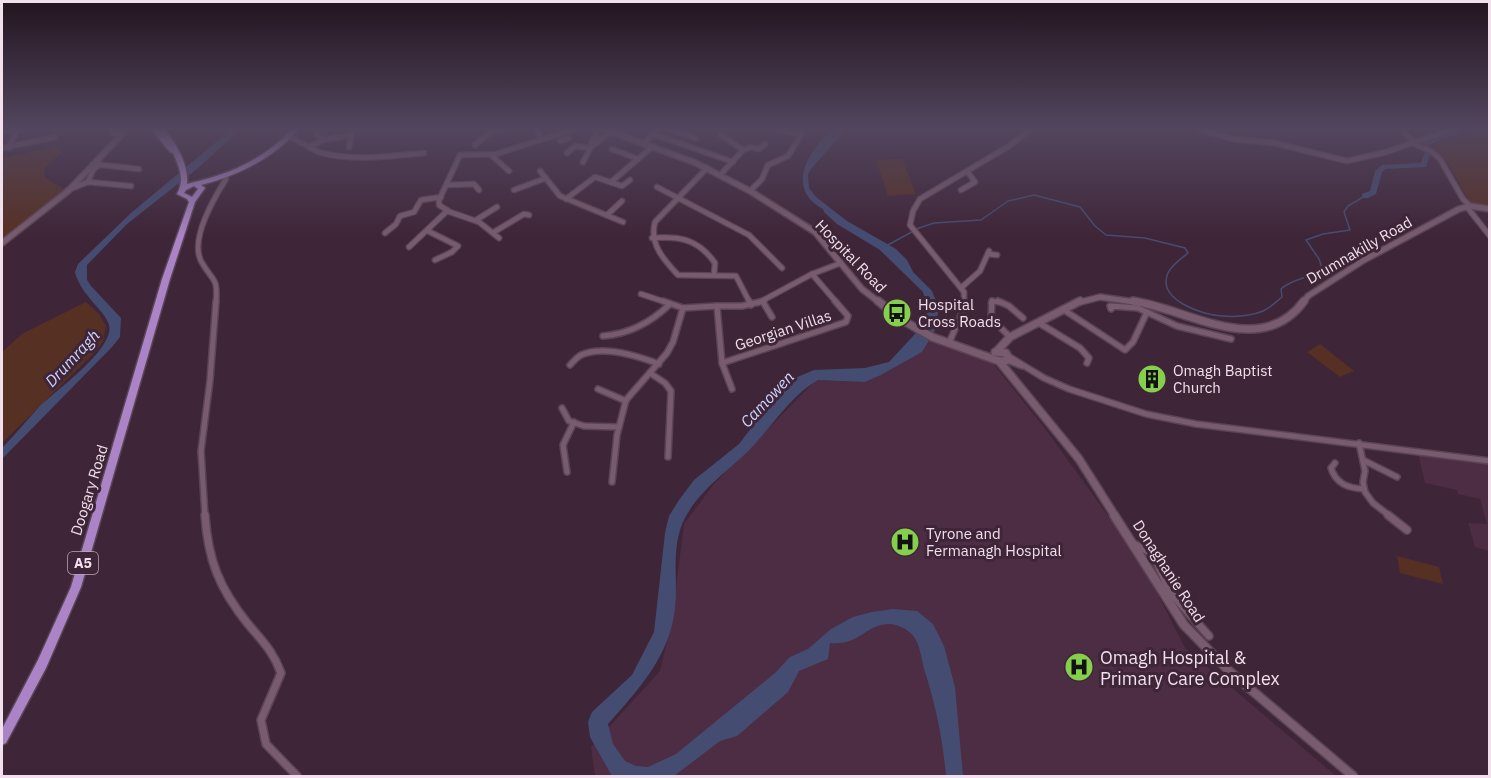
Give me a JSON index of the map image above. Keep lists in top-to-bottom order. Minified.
{"streets":{"highway":["Doogary Road","A5"],"main road":["Drumnakilly Road","Hospital Road","Donaghanie Road"],"street":["Georgian Villas"]},"crossings":[["Hospital Road","Donaghanie Road"],["Doogary Road","A5"]],"water":["Drumragh","Camowen"],"places":{"bus stop":["Hospital Cross Roads"],"building":["Omagh Baptist Church"],"hospital":["Tyrone and Fermanagh Hospital","Omagh Hospital & Primary Care Complex"]}}
